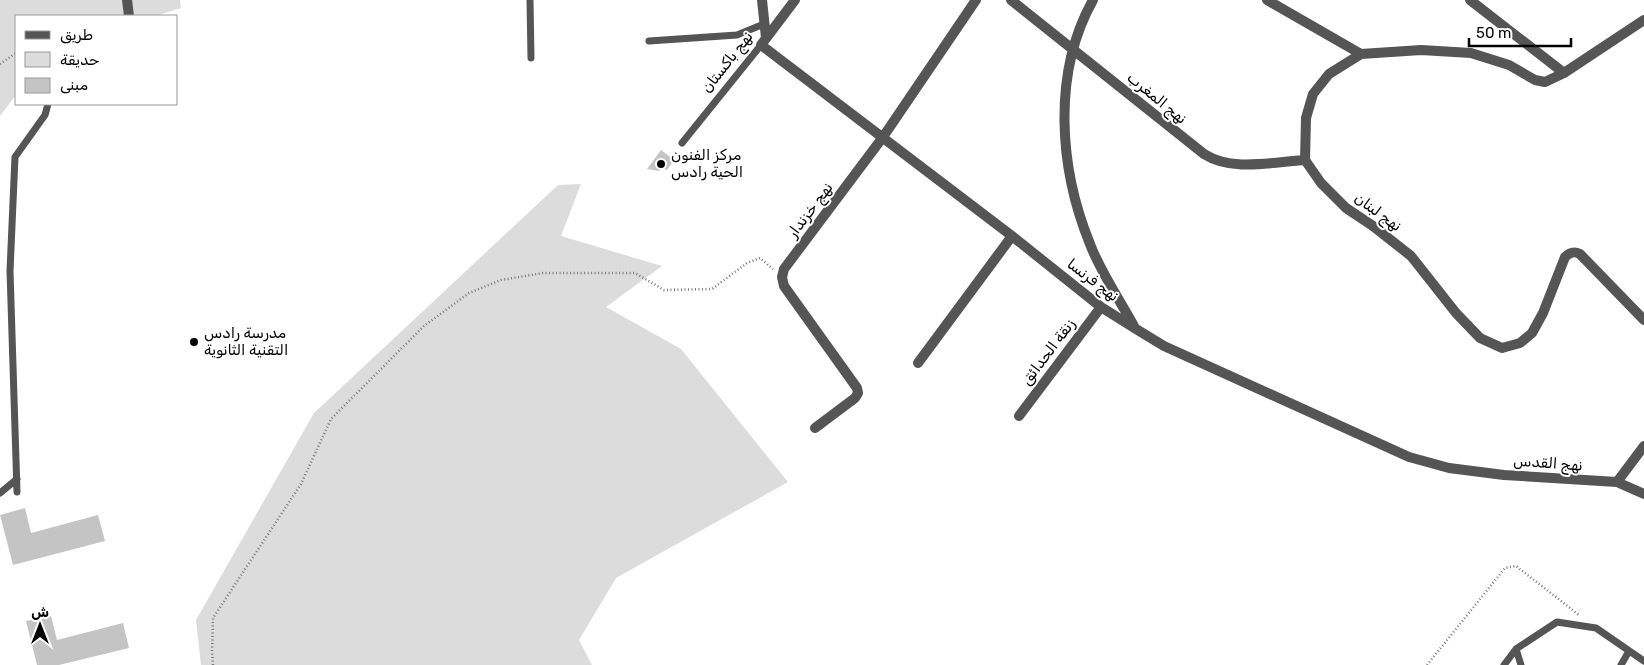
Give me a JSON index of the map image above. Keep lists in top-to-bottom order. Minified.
{"streets":{"street":["نهج باكستان","نهج المغرب","نهج خزندار","نهج لبنان","نهج فرنسا","زنقة الحدائق","نهج القدس"]},"crossings":[["نهج باكستان","نهج فرنسا"],["نهج المغرب","نهج لبنان"],["نهج خزندار","نهج فرنسا"],["نهج فرنسا","زنقة الحدائق"],["نهج فرنسا","نهج القدس"]],"places":["مركز الفنون الحية رادس","مدرسة رادس التقنية الثانوية"],"legend":["طريق","حديقة","مبنى"],"scale_bar":"50 m","north":"top"}
